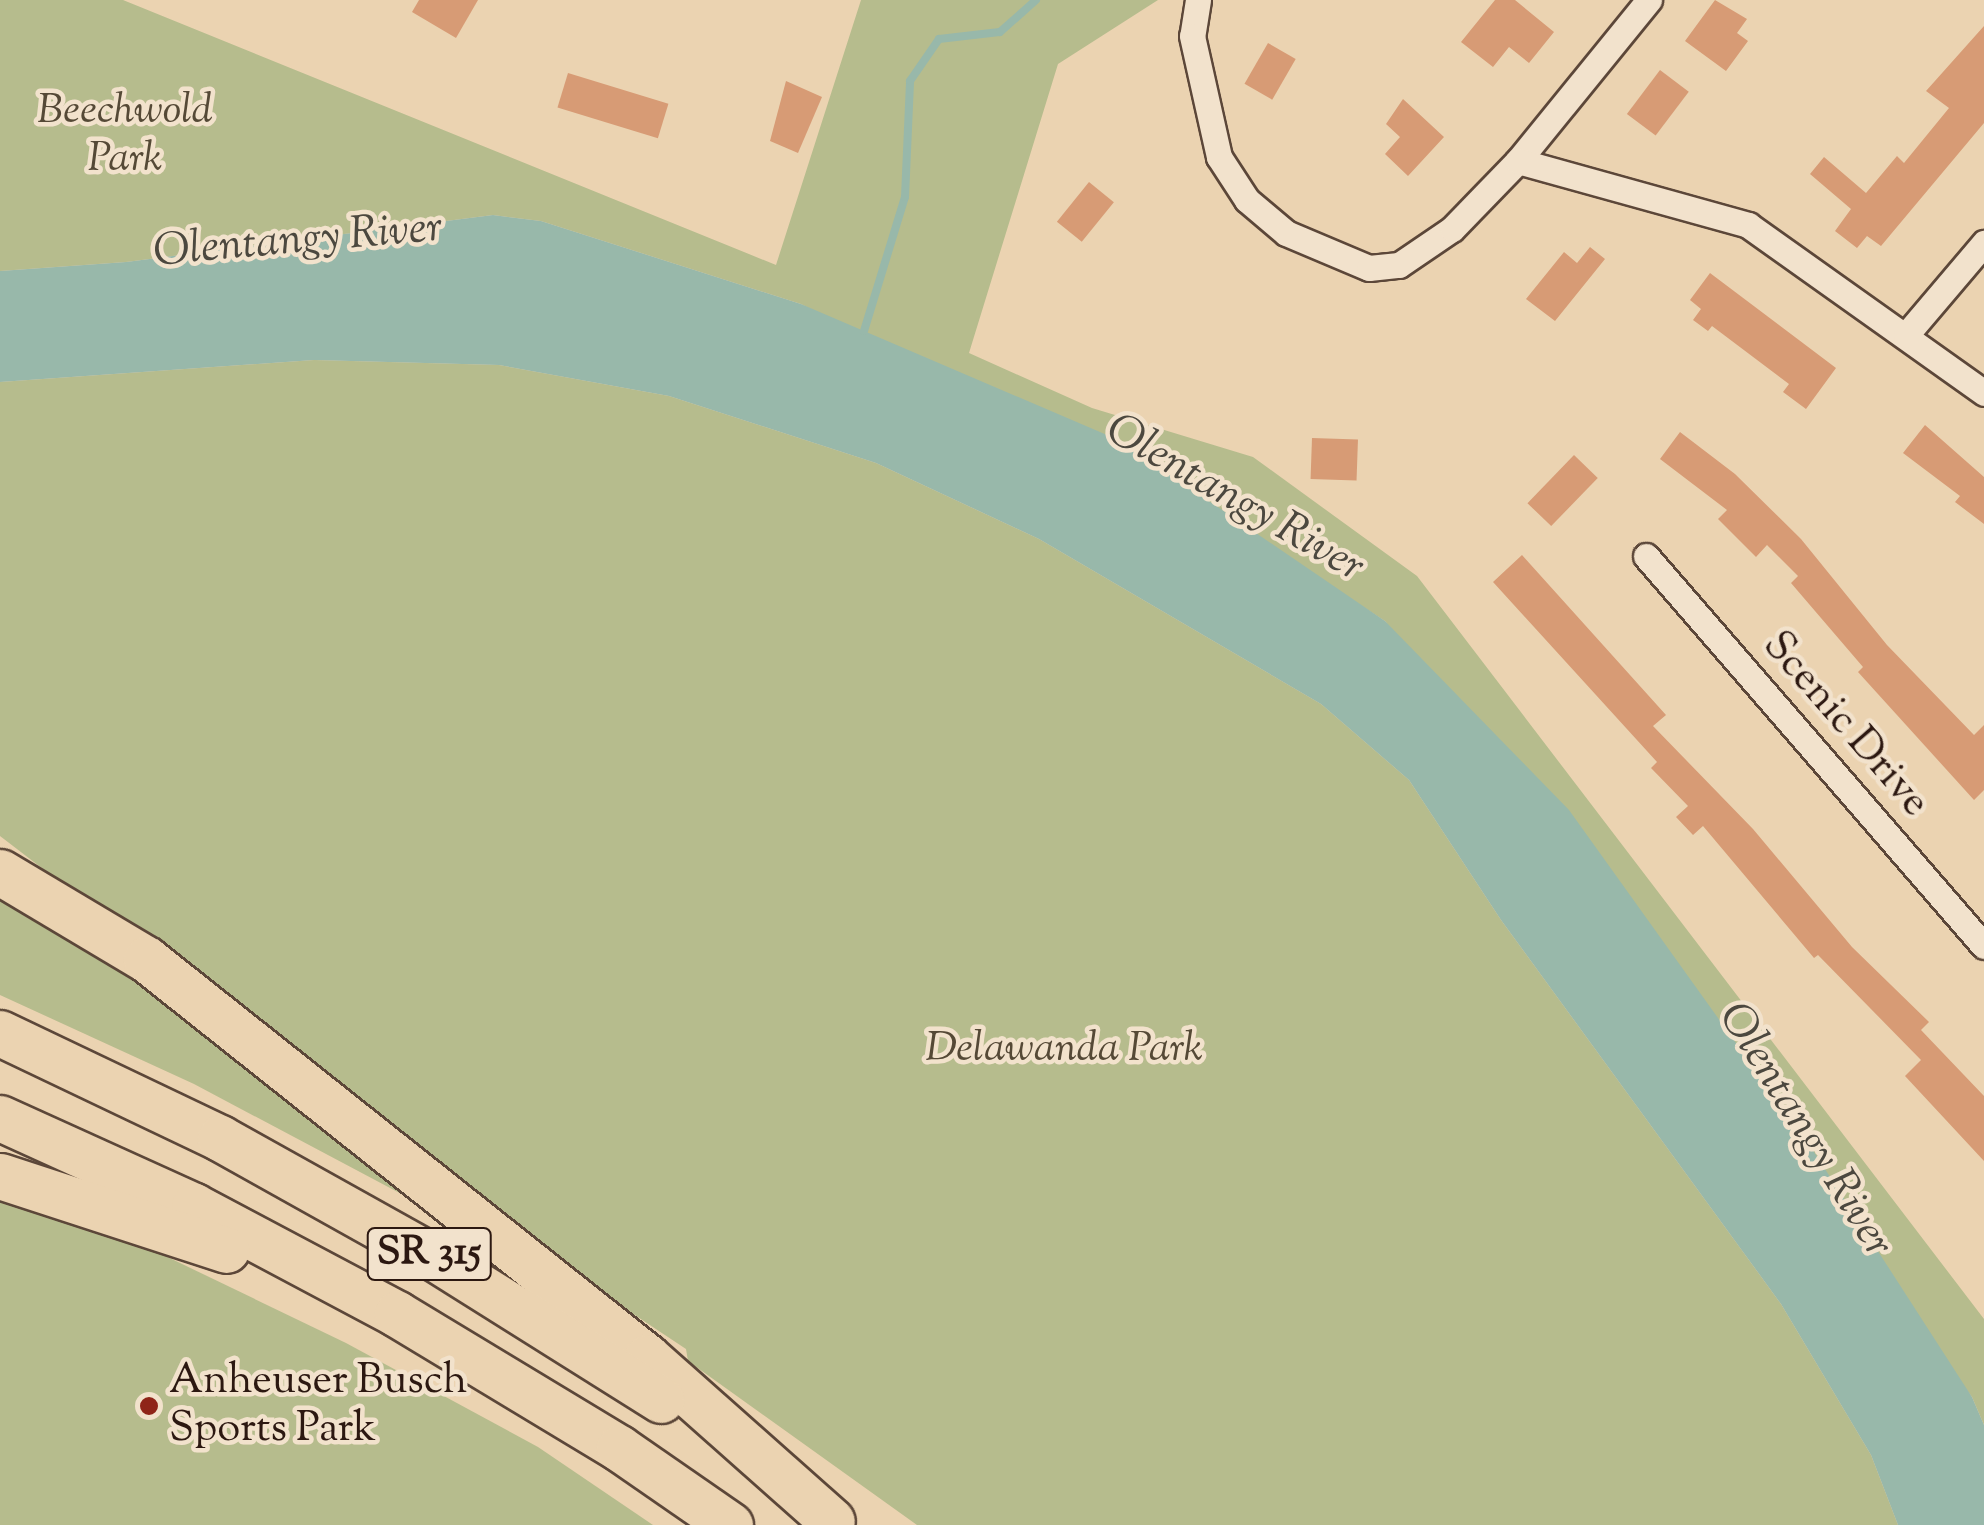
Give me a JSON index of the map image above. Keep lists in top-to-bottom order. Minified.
{"streets":{"highway":["SR 315"],"street":["Scenic Drive"]},"water":["Olentangy River"],"parks":["Beechwold Park","Delawanda Park"],"places":["Anheuser Busch Sports Park"]}
